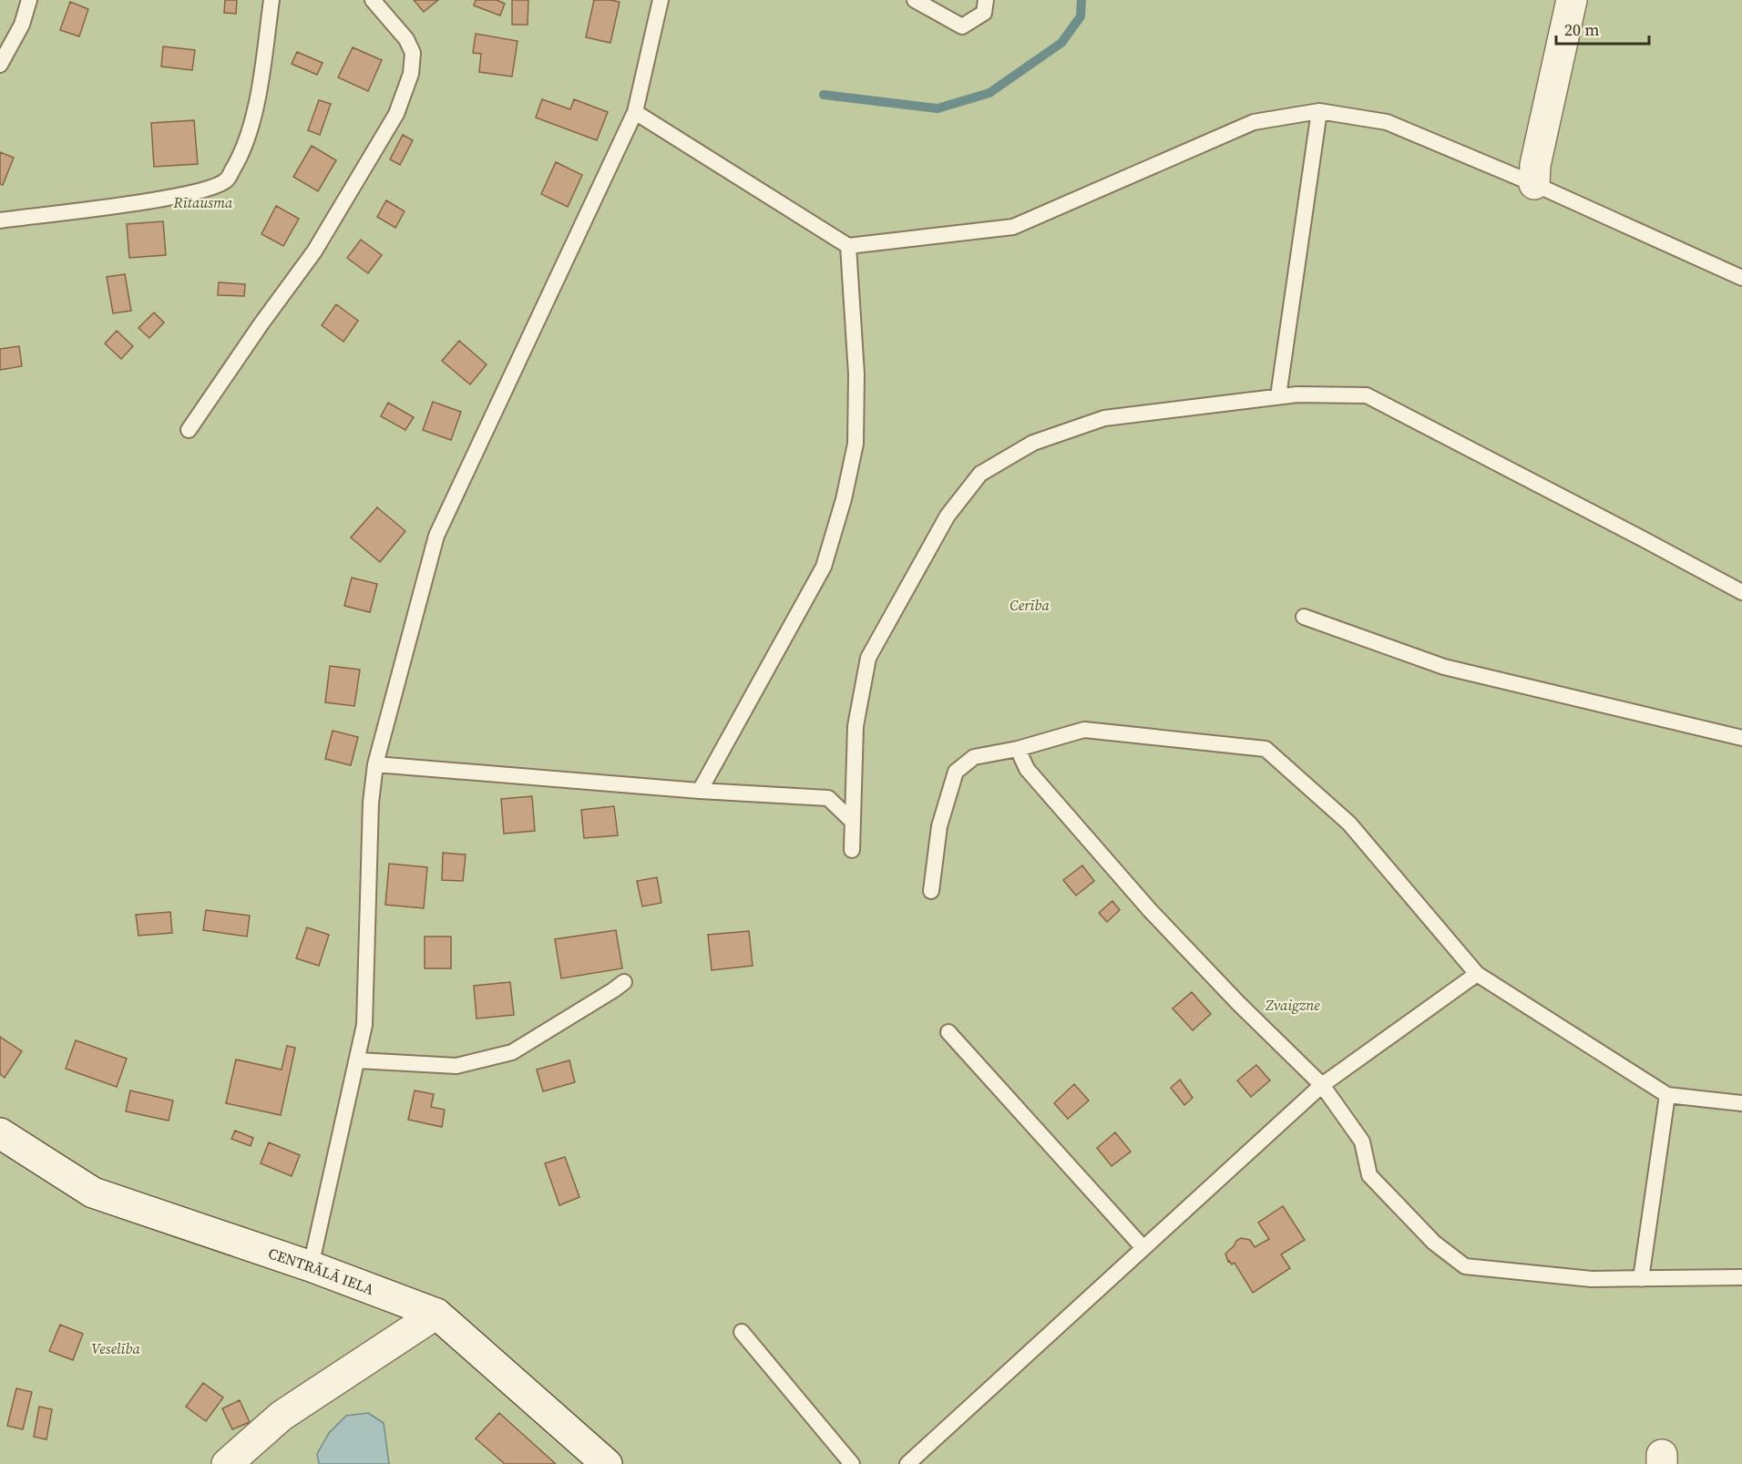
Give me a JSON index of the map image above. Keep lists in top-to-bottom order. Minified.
{"streets":{"street":["CENTRĀLĀ IELA"]},"parks":["Rītausma","Cerība","Zvaigzne","Veselība"],"scale_bar":"20 m"}
